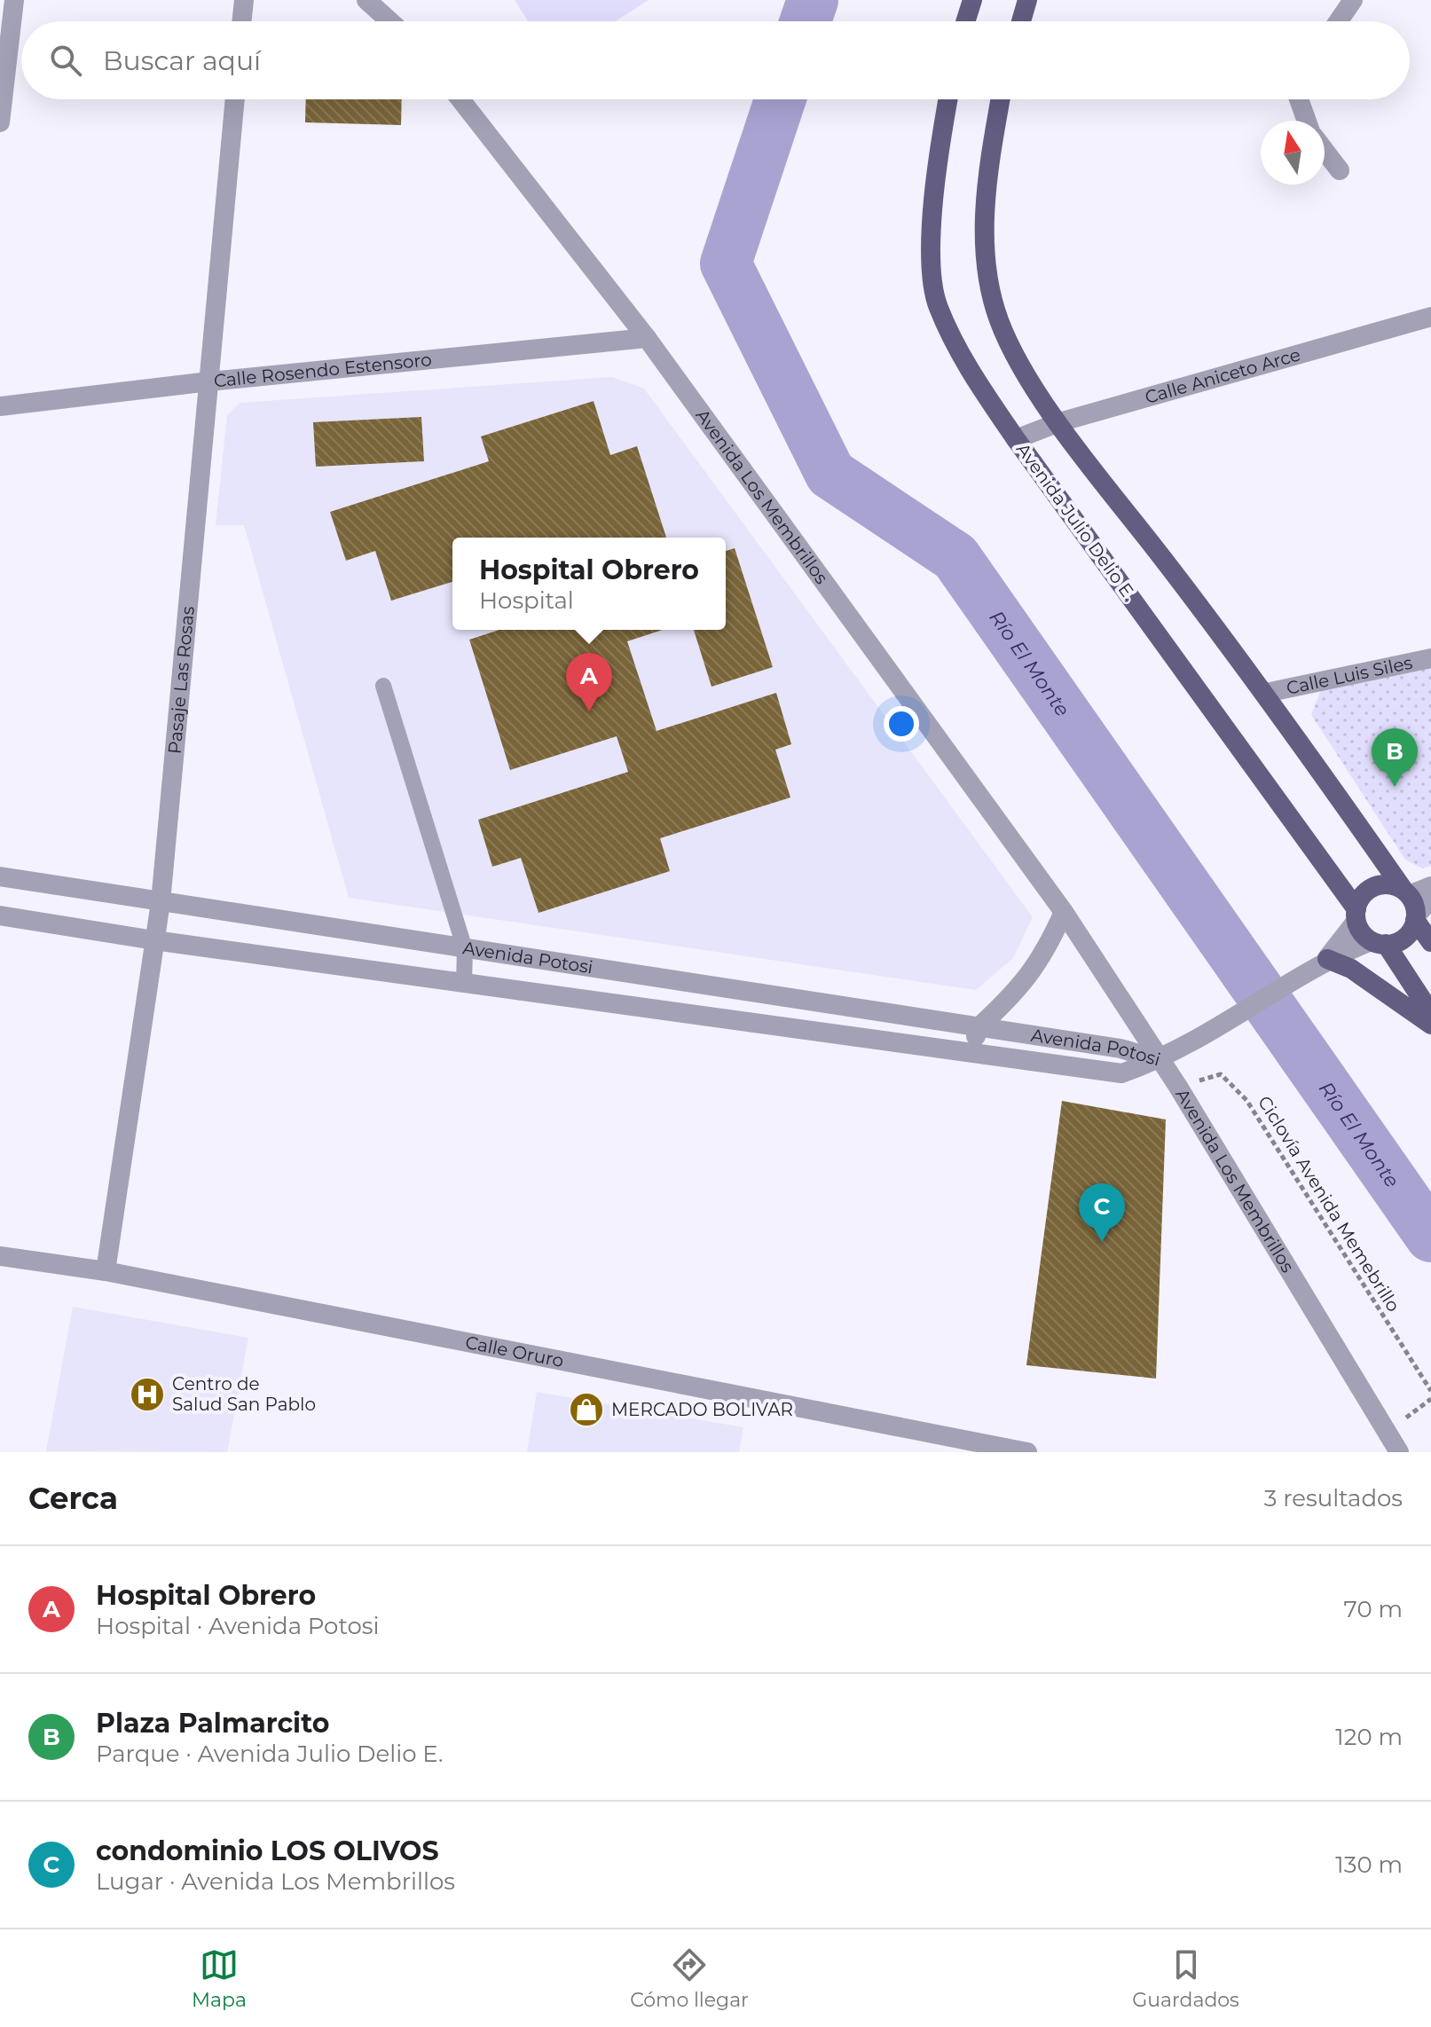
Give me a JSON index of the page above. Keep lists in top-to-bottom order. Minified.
{"streets":{"main road":["Avenida Julio Delio E."],"street":["Calle Rosendo Estensoro","Calle Aniceto Arce","Avenida Los Membrillos","Calle Luis Siles","Pasaje Las Rosas","Avenida Potosi","Calle Oruro"],"path":["Ciclovía Avenida Memebrillo"]},"crossings":[["Calle Rosendo Estensoro","Avenida Los Membrillos"],["Calle Rosendo Estensoro","Pasaje Las Rosas"],["Calle Aniceto Arce","Avenida Julio Delio E."],["Avenida Los Membrillos","Avenida Potosi"],["Avenida Los Membrillos","Ciclovía Avenida Memebrillo"],["Pasaje Las Rosas","Avenida Potosi"],["Pasaje Las Rosas","Calle Oruro"]],"water":["Río El Monte"],"places":{"hospital":["Centro de Salud San Pablo"],"shop":["MERCADO BOLIVAR"]},"north":"top","page":{"search":"Buscar aquí","popup":["Hospital Obrero","Hospital"],"pins":["A","B","C"],"heading":["Cerca","3 resultados"],"list":[{"mark":"A","name":"Hospital Obrero","note":"Hospital · Avenida Potosi","value":"70 m"},{"mark":"B","name":"Plaza Palmarcito","note":"Parque · Avenida Julio Delio E.","value":"120 m"},{"mark":"C","name":"condominio LOS OLIVOS","note":"Lugar · Avenida Los Membrillos","value":"130 m"}],"nav":["Mapa","Cómo llegar","Guardados"]}}
